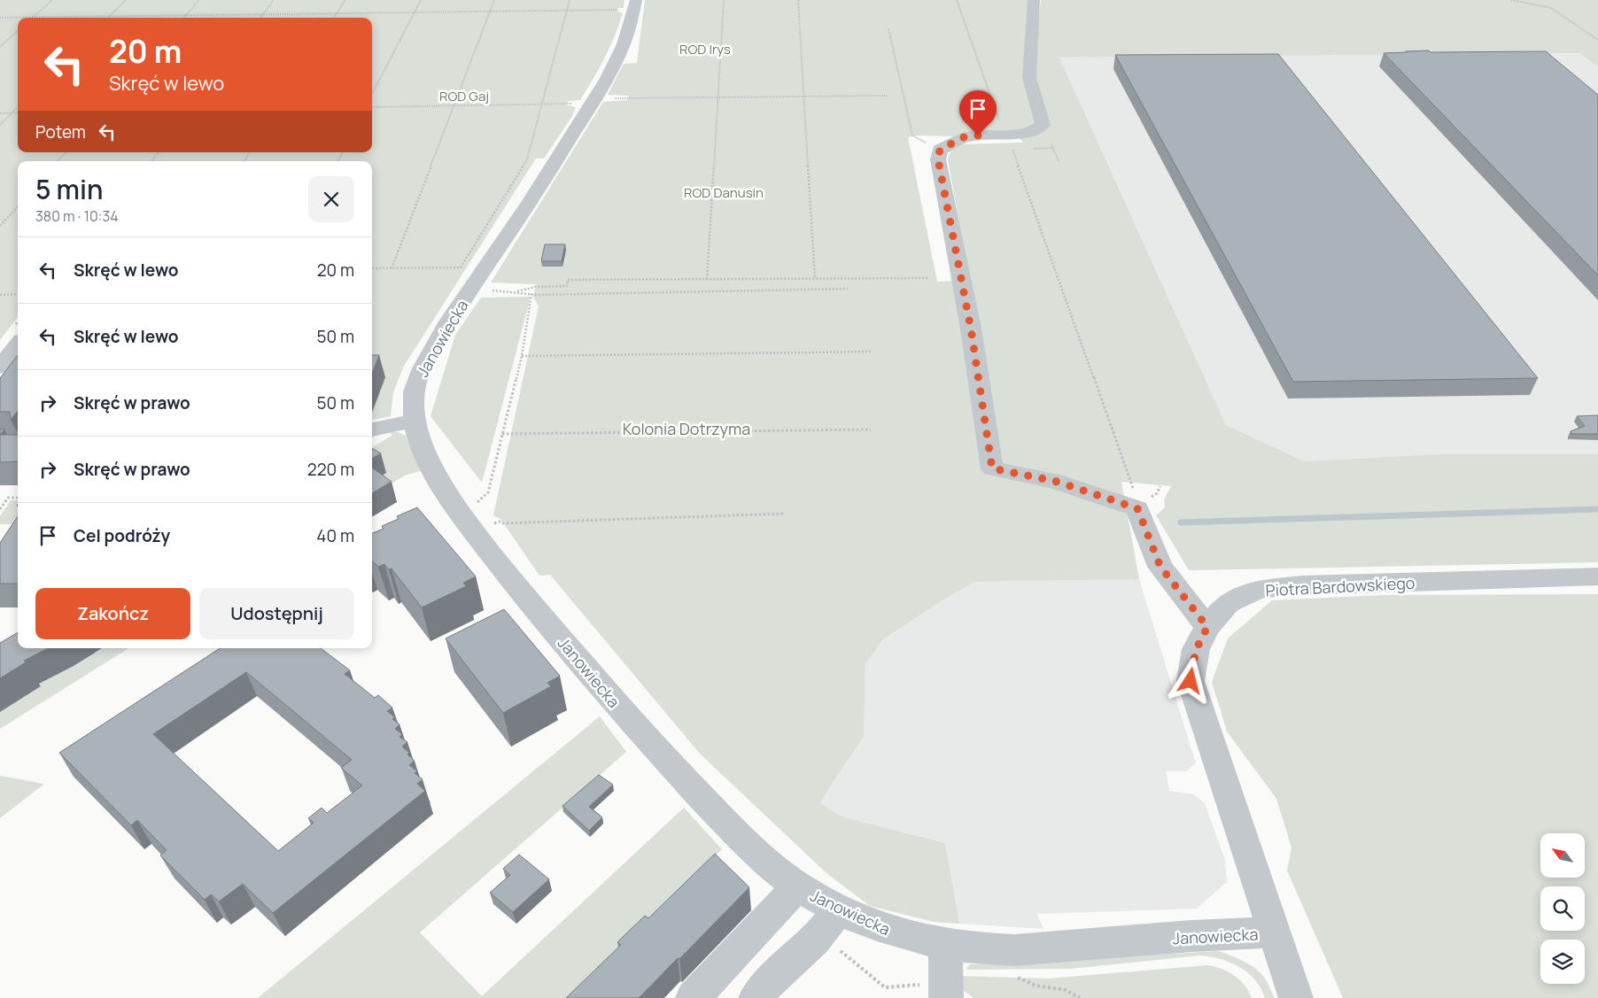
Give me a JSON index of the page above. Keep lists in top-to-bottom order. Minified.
{"streets":{"street":["Janowiecka","Piotra Bardowskiego"]},"crossings":[["Janowiecka","Piotra Bardowskiego"]],"parks":["ROD Irys","ROD Gaj","ROD Danusin","Kolonia Dotrzyma"],"north":"top left","page":{"turn":["20 m","Skręć w lewo"],"then":"Potem","heading":["5 min","380 m · 10:34"],"list":[{"name":"Skręć w lewo","value":"20 m"},{"name":"Skręć w lewo","value":"50 m"},{"name":"Skręć w prawo","value":"50 m"},{"name":"Skręć w prawo","value":"220 m"},{"name":"Cel podróży","value":"40 m"}],"buttons":["Zakończ","Udostępnij"]}}
